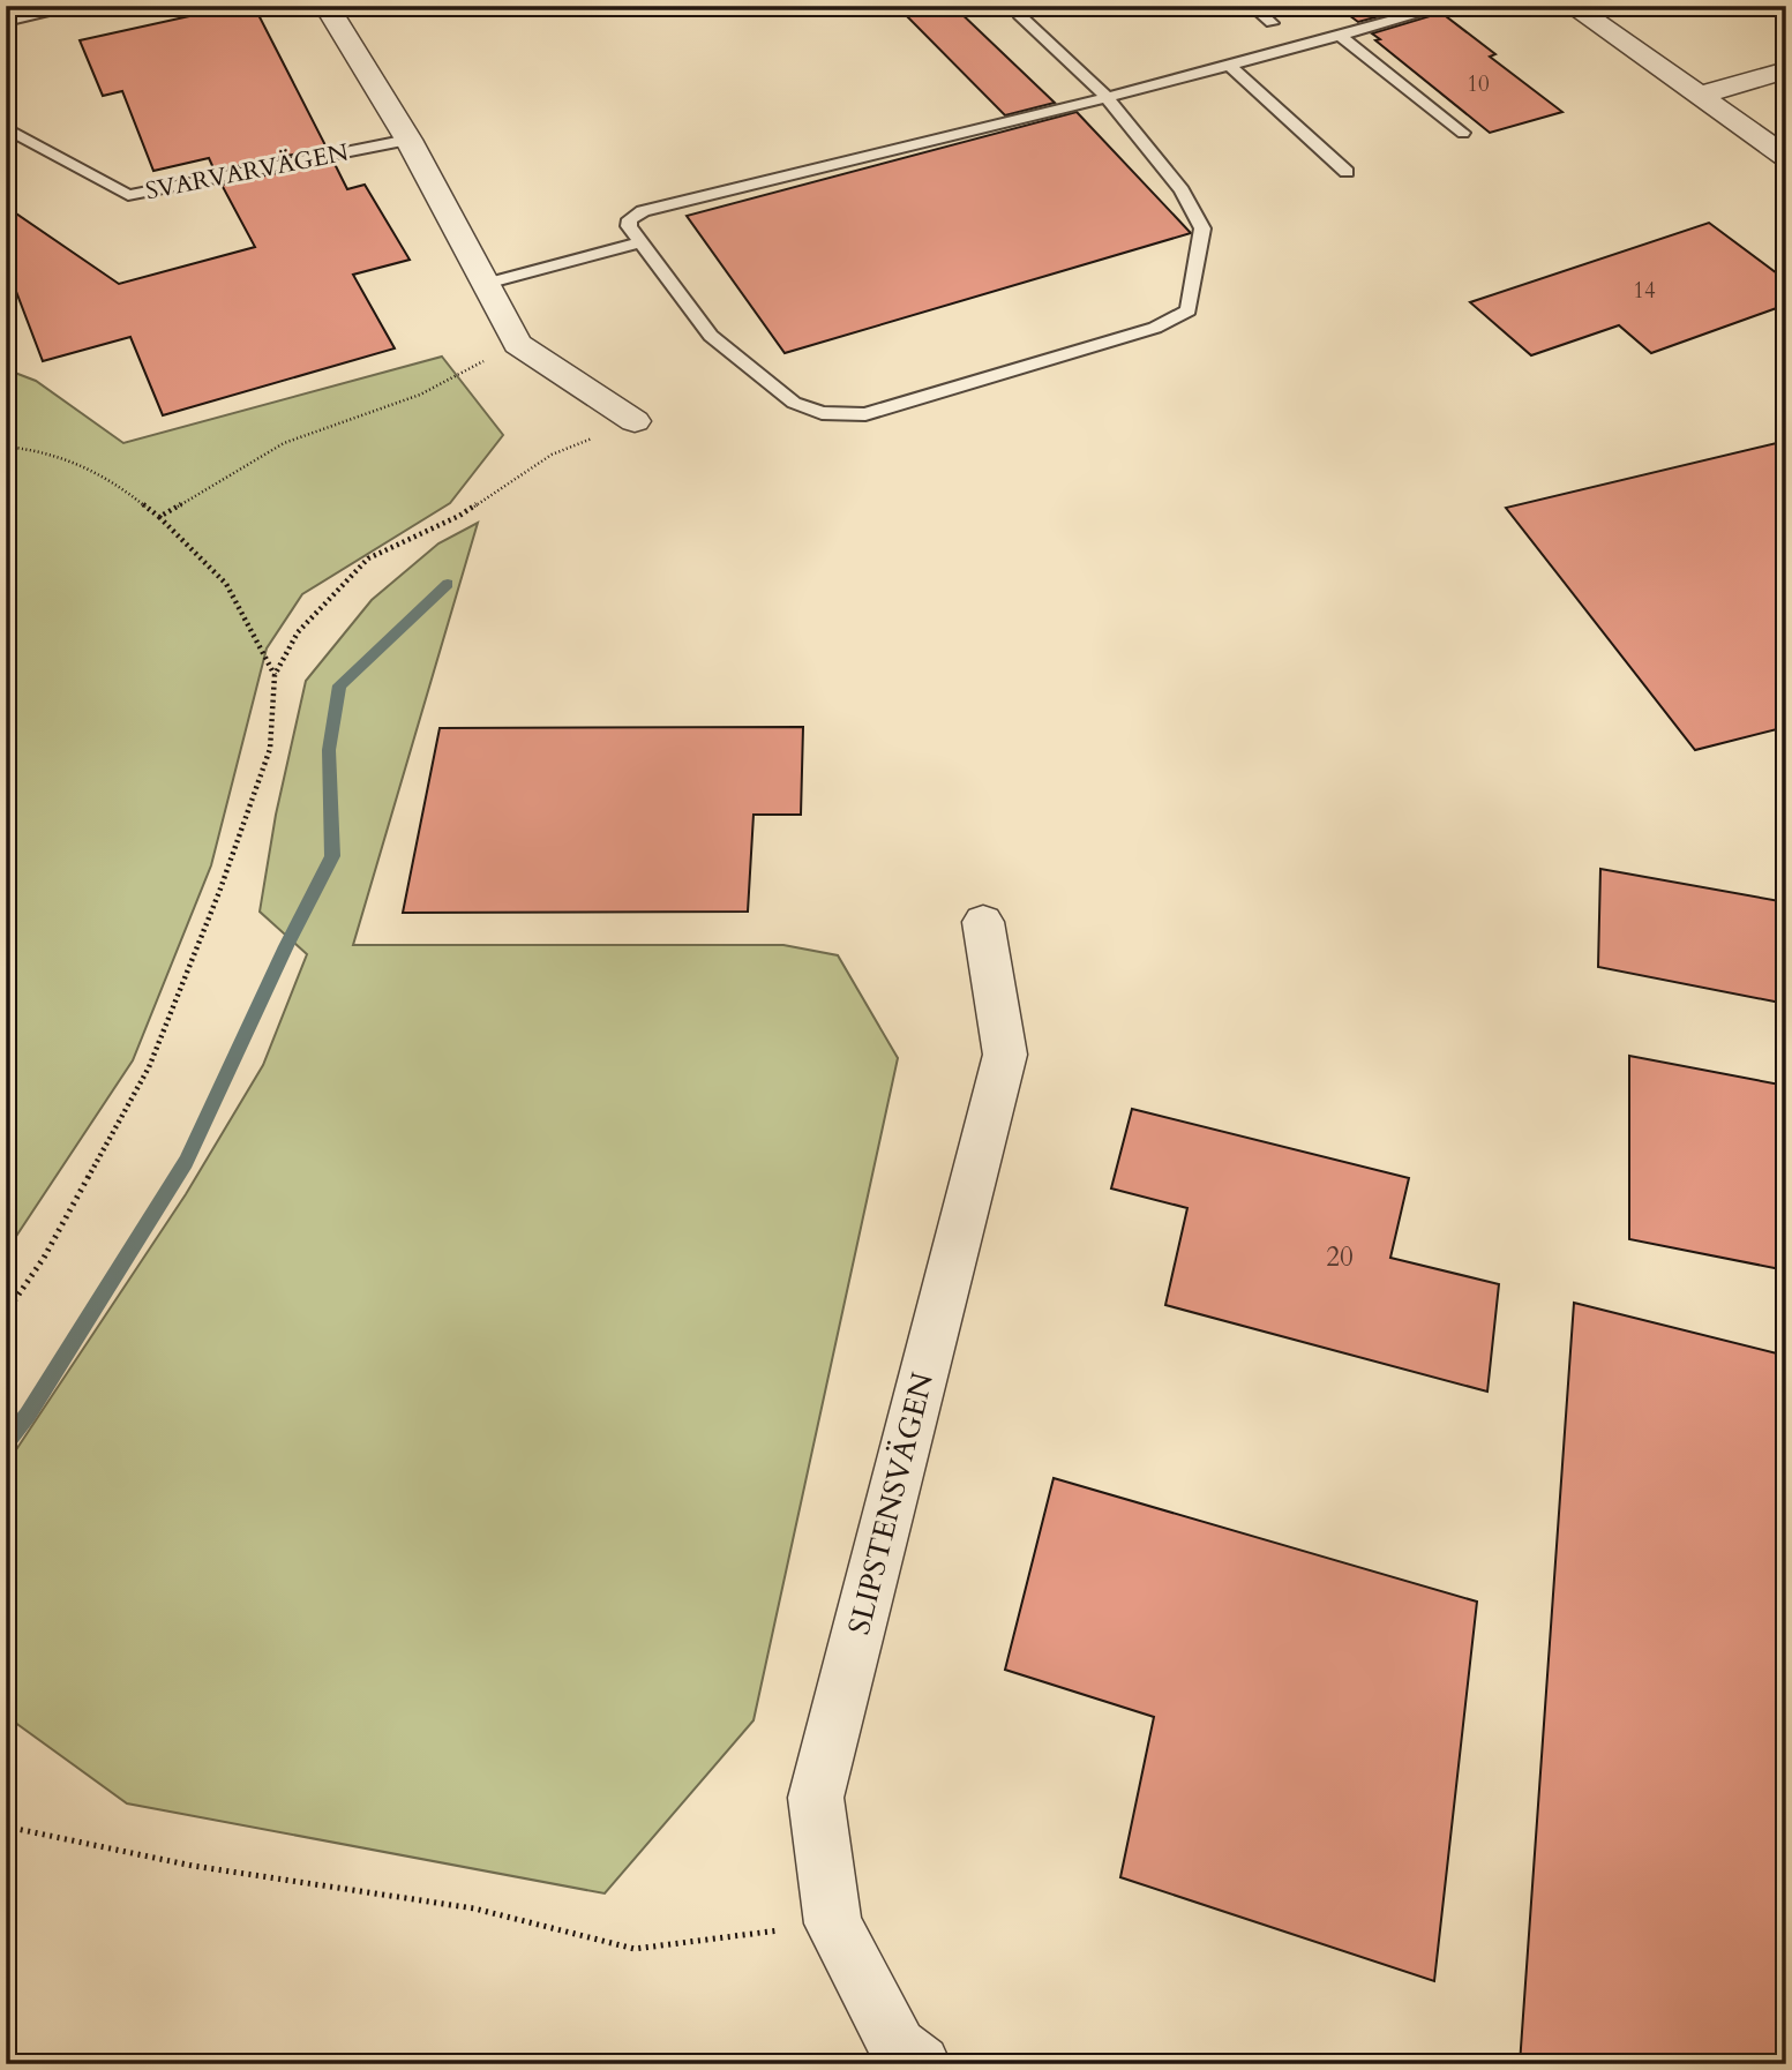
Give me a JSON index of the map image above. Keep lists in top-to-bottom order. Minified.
{"streets":{"street":["SLIPSTENSVÄGEN"],"lane":["SVARVARVÄGEN"]},"house_numbers":["10","14","20"]}
